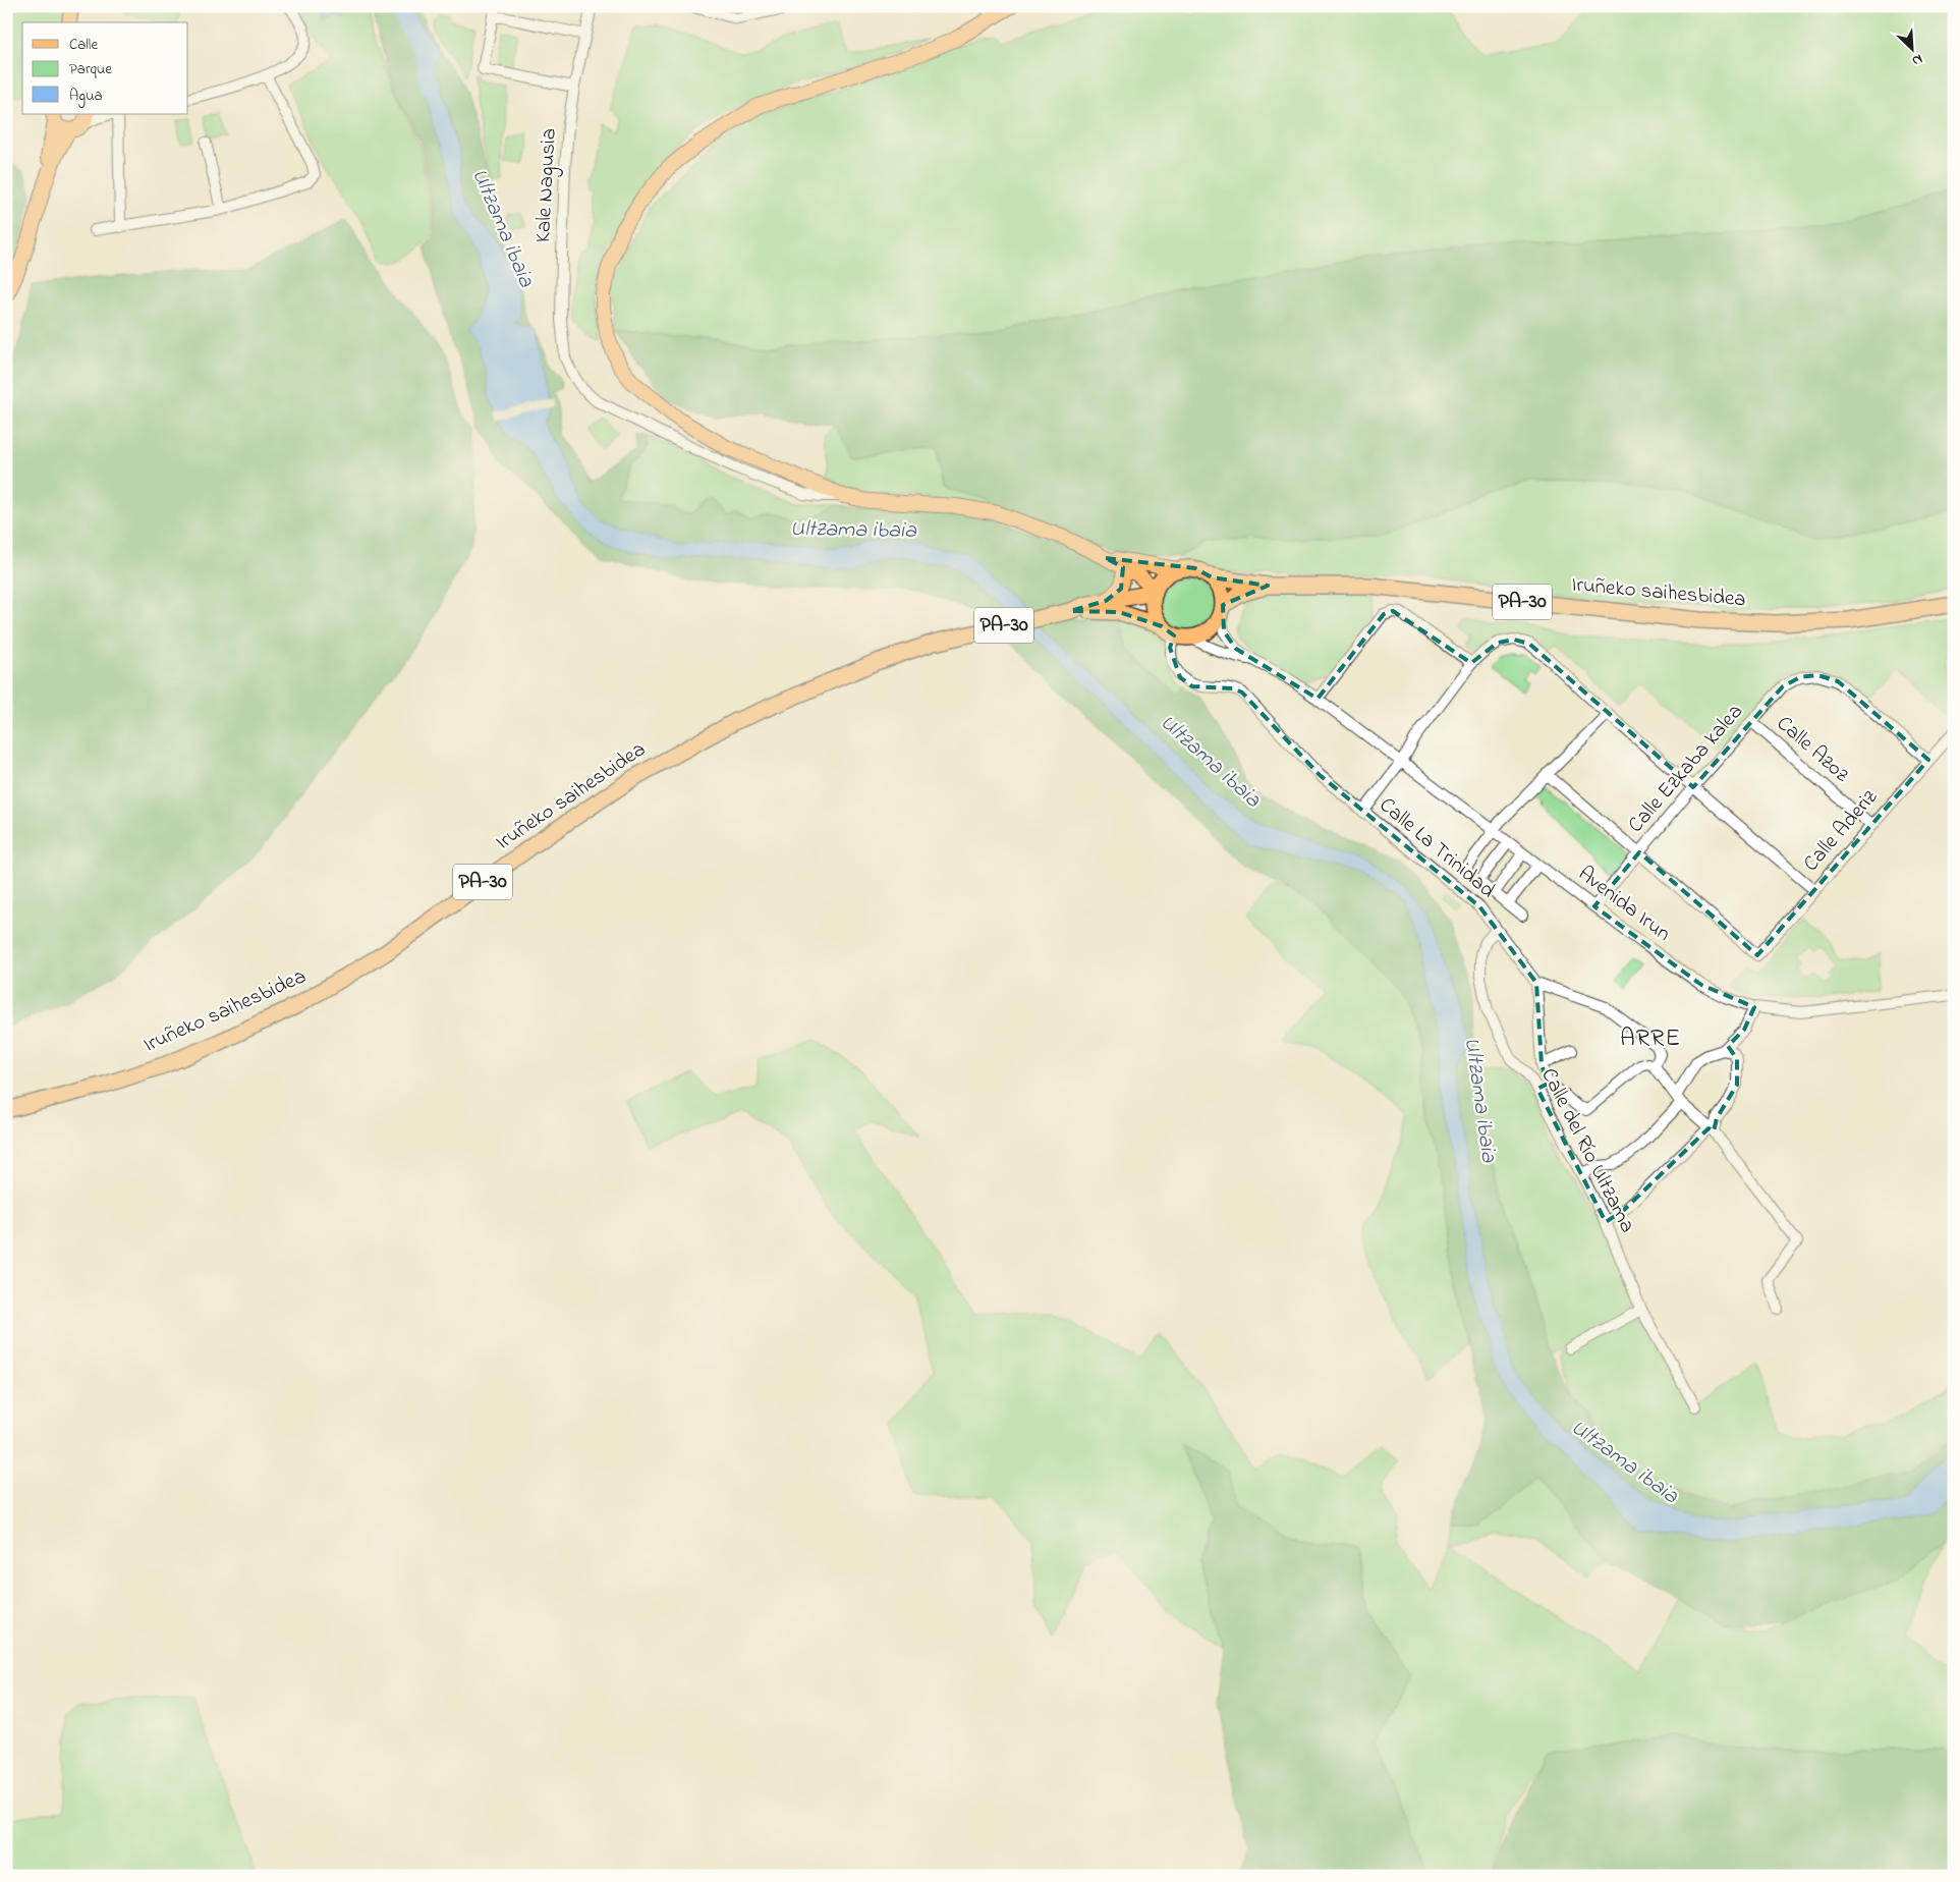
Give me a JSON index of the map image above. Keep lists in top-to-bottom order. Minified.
{"streets":{"highway":["Iruñeko saihesbidea","PA-30"],"street":["Kale Nagusia","Calle Azoz","Calle Ezkaba kalea","Calle Aderiz","Calle La Trinidad","Avenida Irun","Calle del Río Ultzama"]},"crossings":[["Iruñeko saihesbidea","PA-30"],["Iruñeko saihesbidea","Calle La Trinidad"],["PA-30","Calle La Trinidad"],["Calle Azoz","Calle Ezkaba kalea"],["Calle Azoz","Calle Aderiz"],["Calle Ezkaba kalea","Calle Aderiz"],["Calle Ezkaba kalea","Avenida Irun"],["Calle La Trinidad","Calle del Río Ultzama"]],"districts":["ARRE"],"water":["Ultzama ibaia"],"legend":["Calle","Parque","Agua"],"north":"bottom right"}
